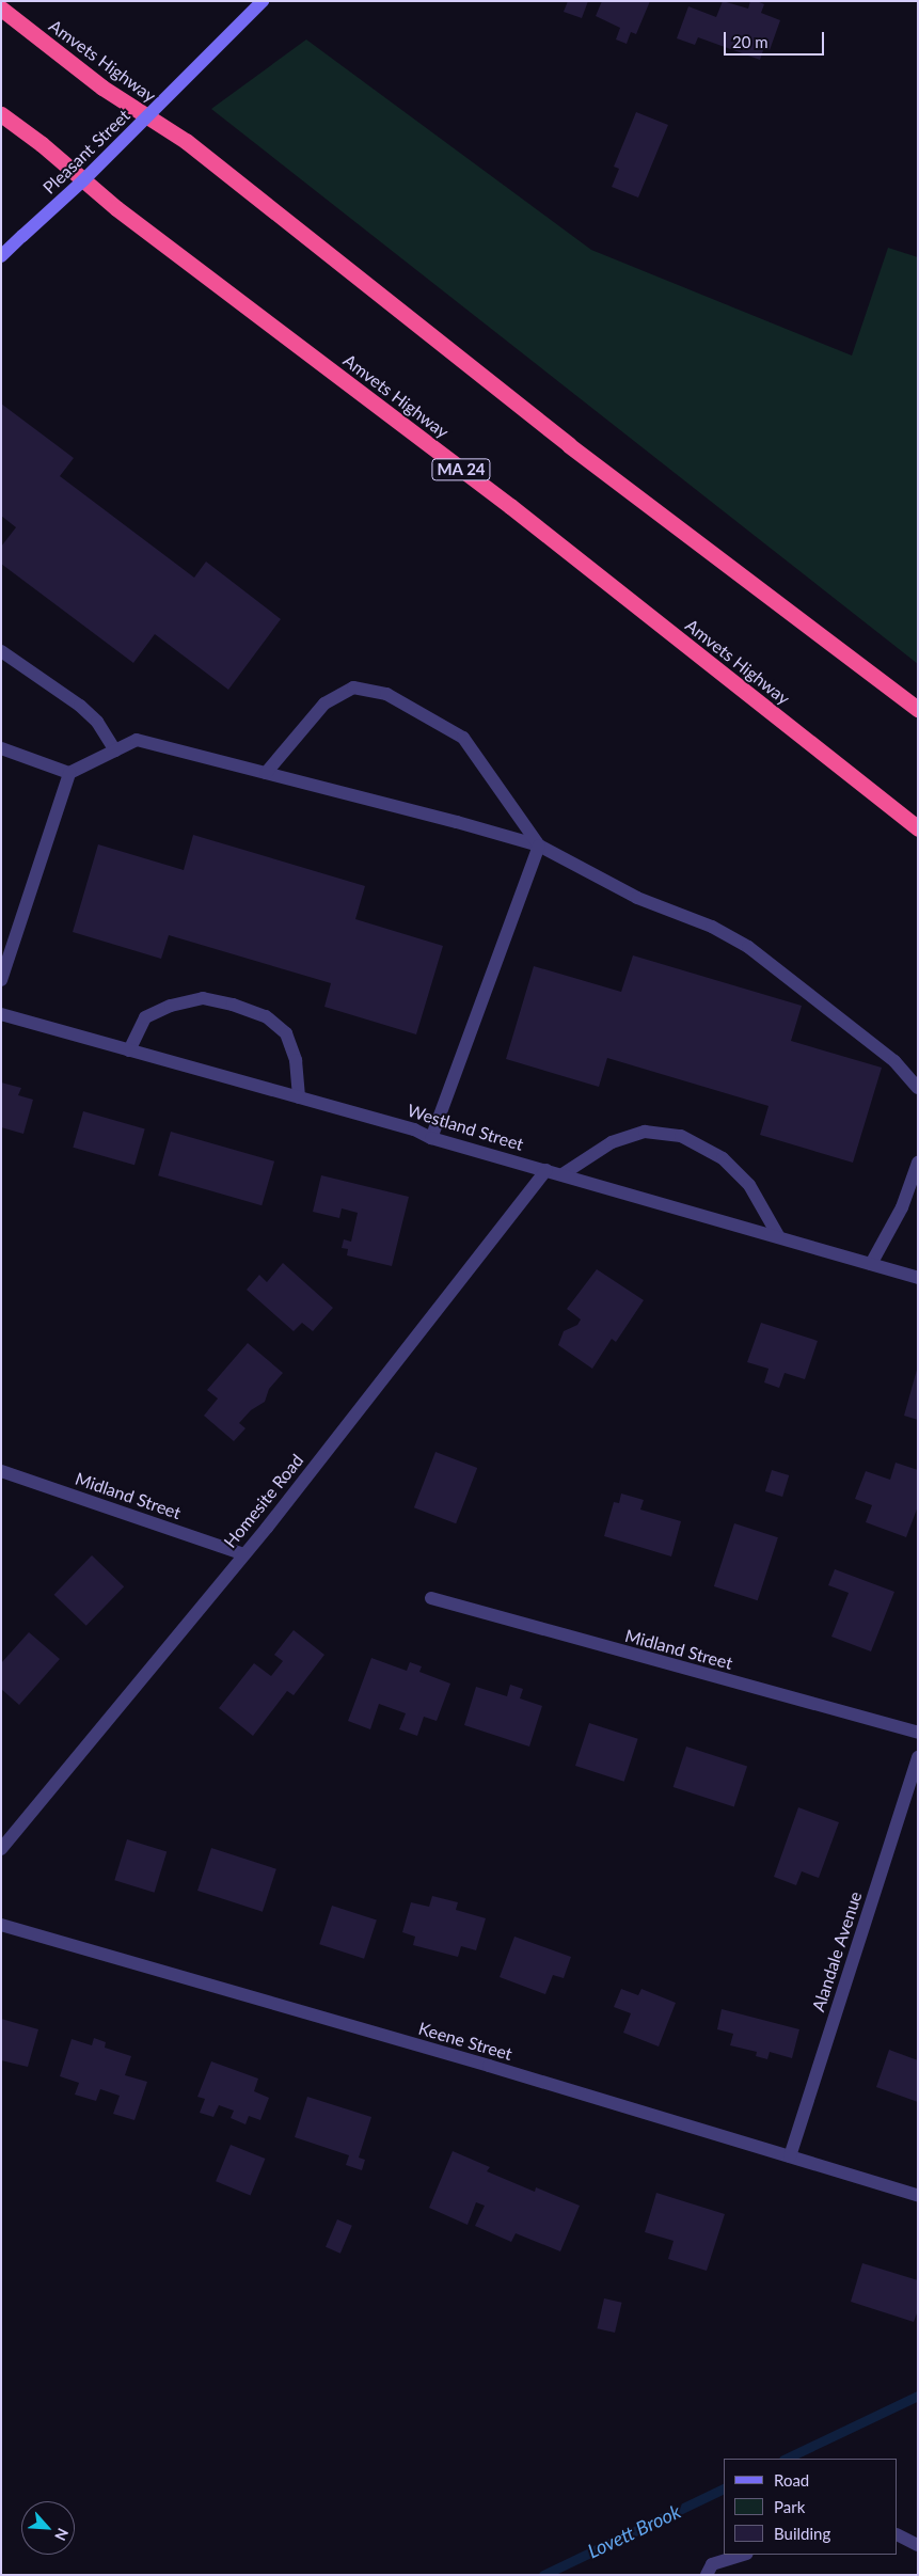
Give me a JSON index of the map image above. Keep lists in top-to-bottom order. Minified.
{"streets":{"highway":["Amvets Highway","MA 24"],"main road":["Pleasant Street"],"street":["Westland Street","Midland Street","Homesite Road","Alandale Avenue","Keene Street"]},"crossings":[["Westland Street","Homesite Road"],["Midland Street","Homesite Road"],["Alandale Avenue","Keene Street"]],"water":["Lovett Brook"],"legend":["Road","Park","Building"],"scale_bar":"20 m","north":"bottom right"}
